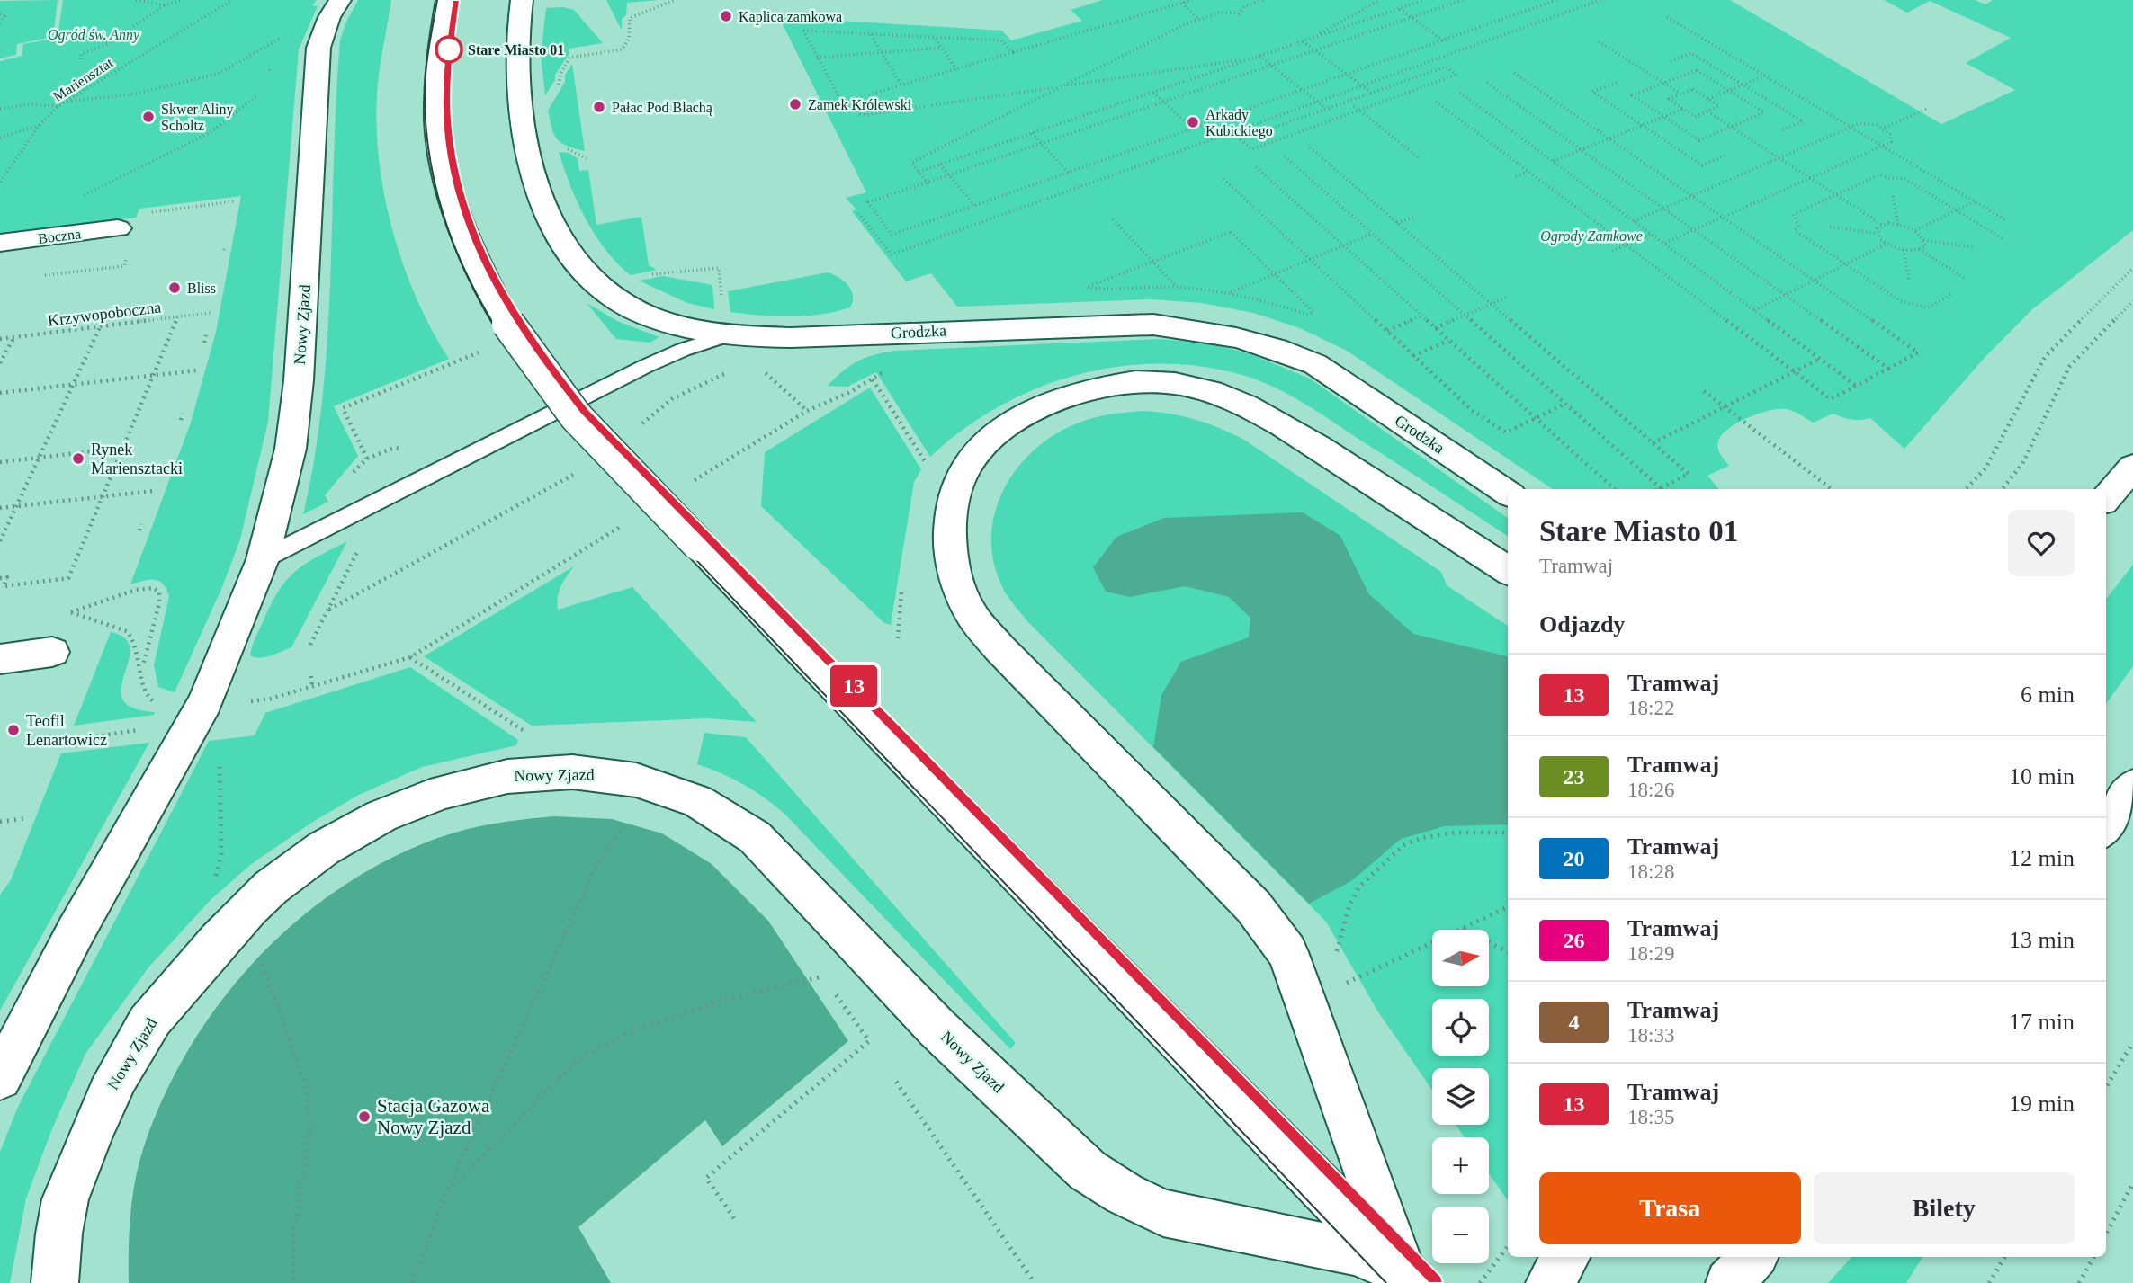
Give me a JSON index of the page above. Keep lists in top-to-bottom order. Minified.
{"streets":{"main road":["Boczna","Nowy Zjazd","Grodzka"],"path":["Mariensztat","Krzywopoboczna"]},"parks":["Ogród św. Anny","Ogrody Zamkowe"],"places":["Kaplica zamkowa","Stare Miasto 01","Zamek Królewski","Pałac Pod Blachą","Skwer Aliny Scholtz","Arkady Kubickiego","Bliss","Rynek Mariensztacki","Teofil Lenartowicz","Stacja Gazowa Nowy Zjazd"],"lines":["tram line 13"],"north":"right","page":{"on_map":"13","heading":[["Stare Miasto 01","Tramwaj"],"Odjazdy"],"list":[{"mark":"13","name":"Tramwaj","note":"18:22","value":"6 min"},{"mark":"23","name":"Tramwaj","note":"18:26","value":"10 min"},{"mark":"20","name":"Tramwaj","note":"18:28","value":"12 min"},{"mark":"26","name":"Tramwaj","note":"18:29","value":"13 min"},{"mark":"4","name":"Tramwaj","note":"18:33","value":"17 min"},{"mark":"13","name":"Tramwaj","note":"18:35","value":"19 min"}],"map_buttons":["+","−"],"buttons":["Trasa","Bilety"]}}
